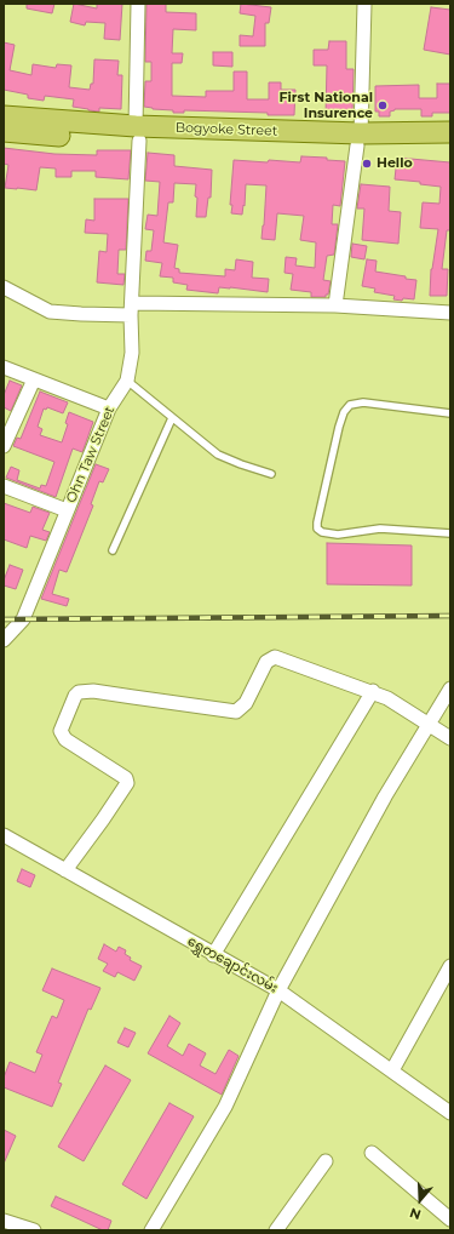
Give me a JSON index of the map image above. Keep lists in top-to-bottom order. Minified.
{"streets":{"main road":["Bogyoke Street"],"street":["Ohn Taw Street","ရွှေတချောင်းလမ်း"]},"crossings":[["Bogyoke Street","Ohn Taw Street"]],"places":["First National Insurence","Hello"],"north":"bottom"}
